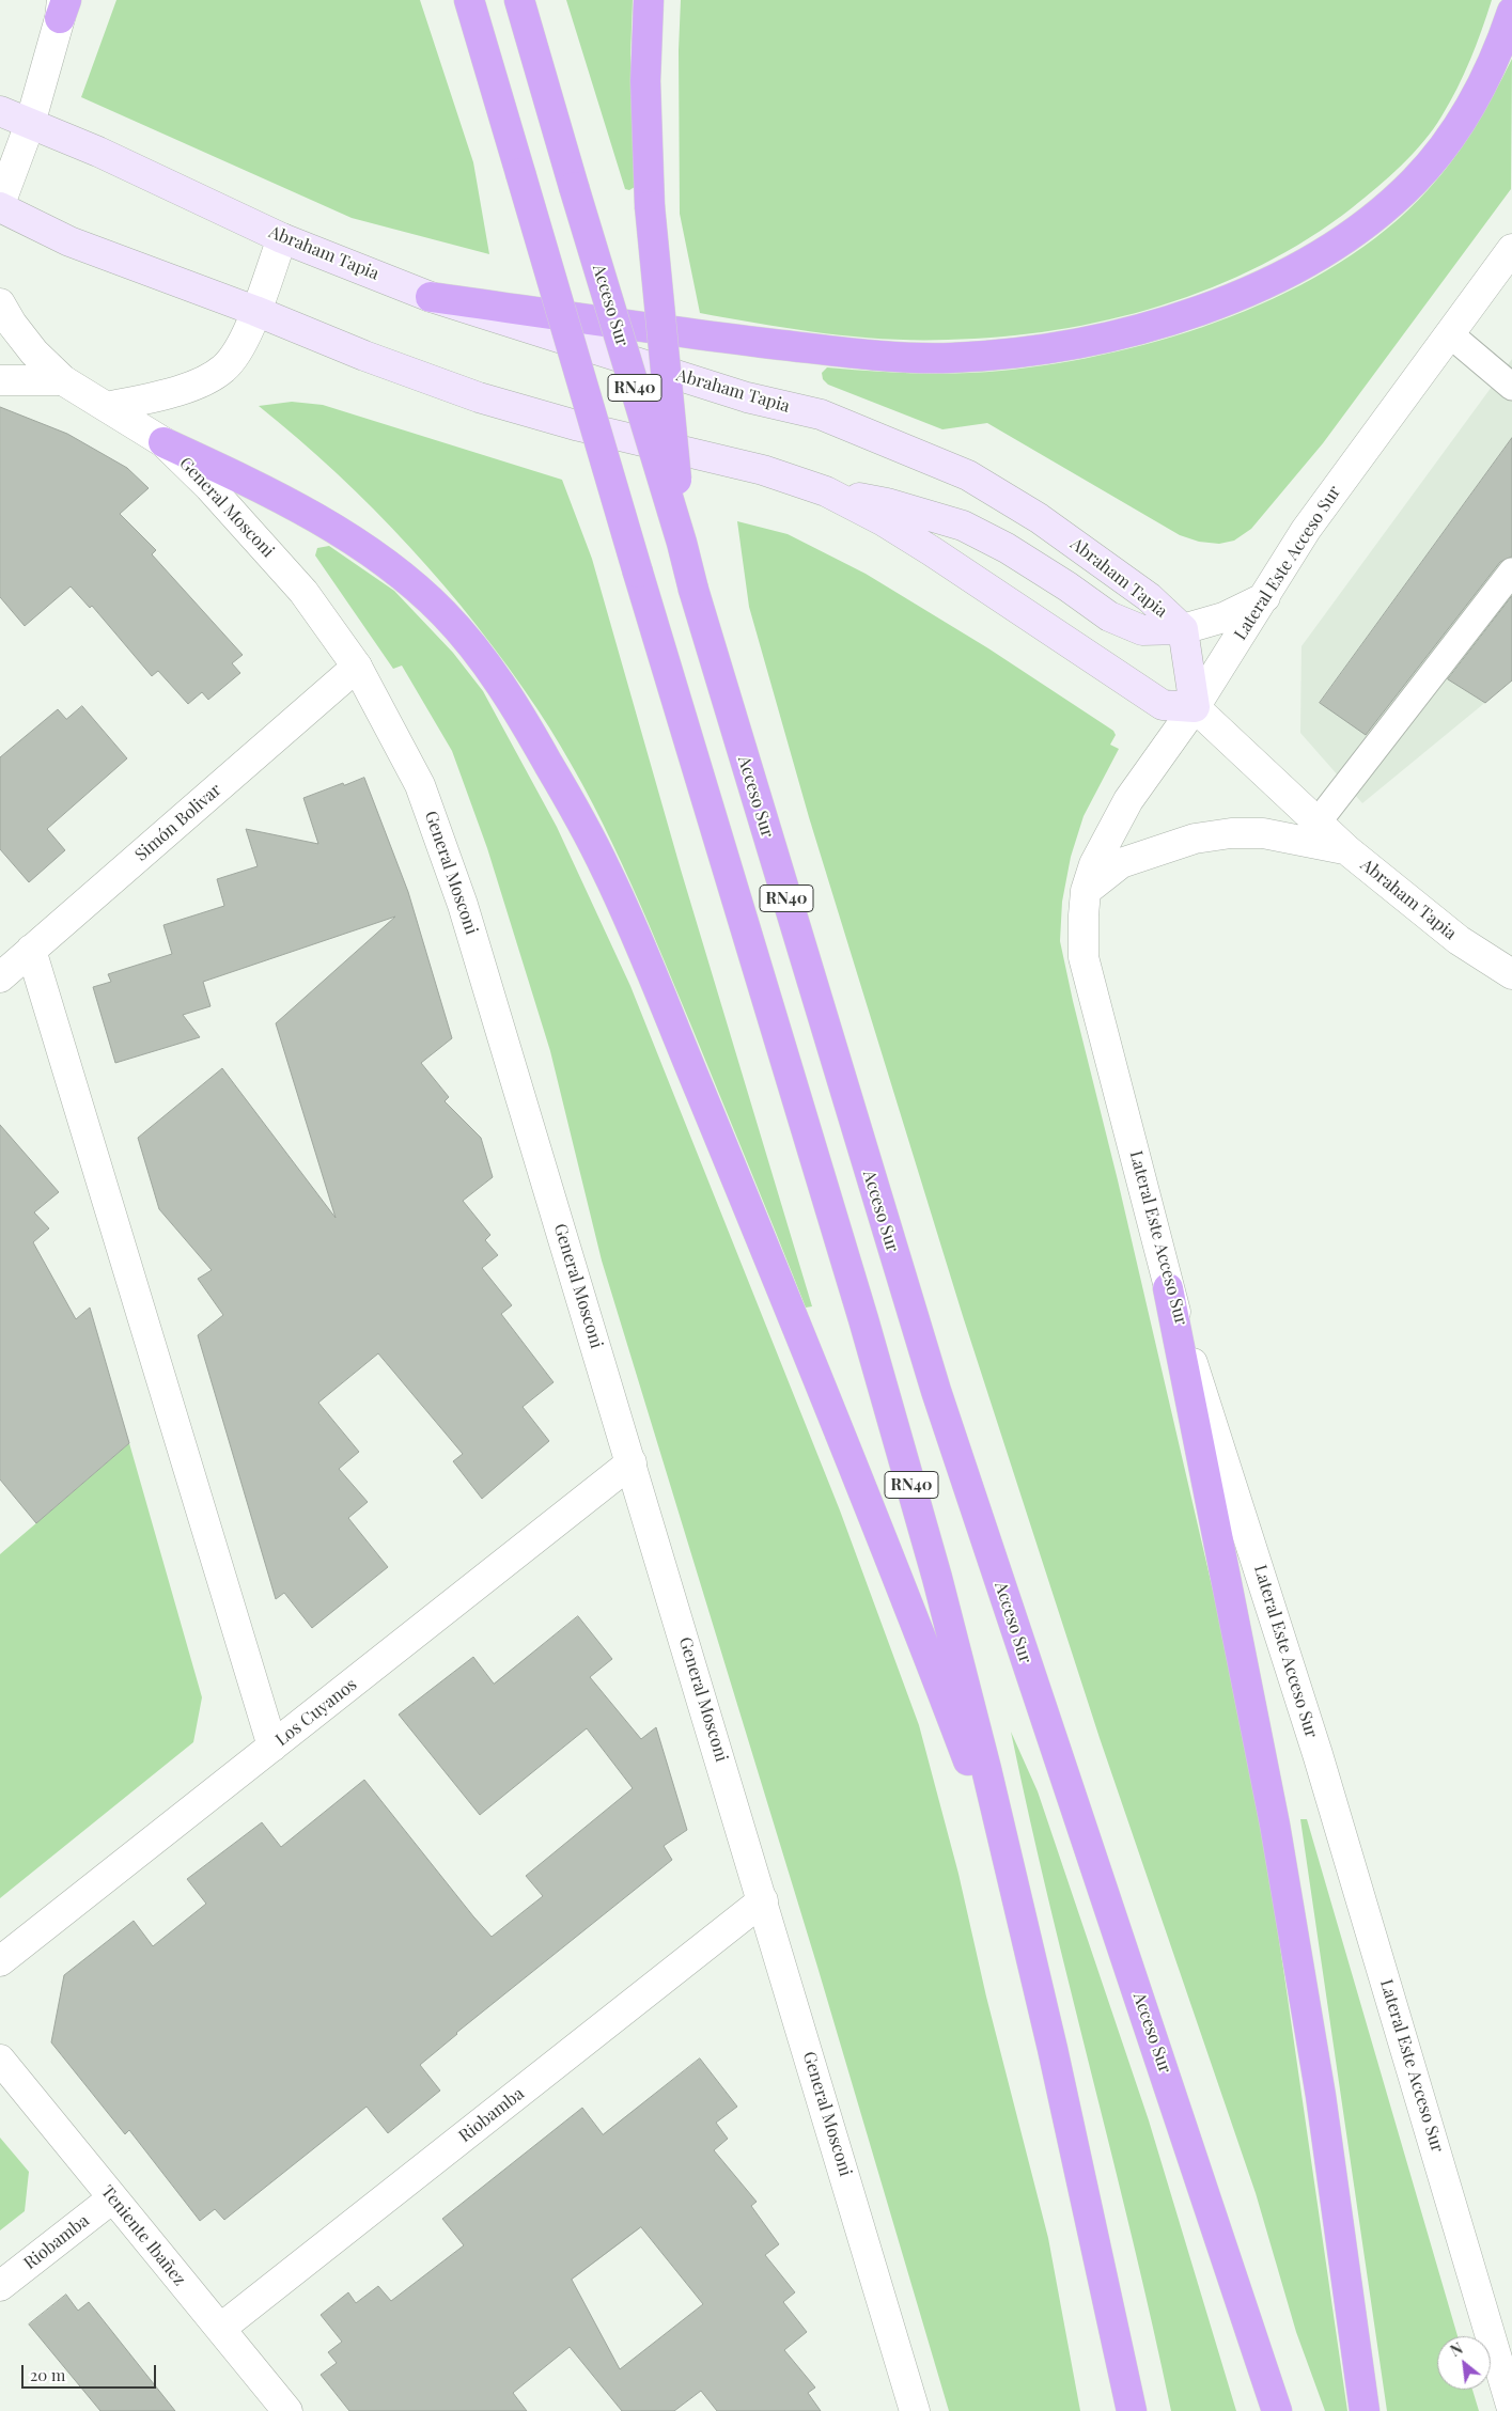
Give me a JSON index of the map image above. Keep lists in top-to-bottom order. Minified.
{"streets":{"highway":["Acceso Sur","RN40"],"main road":["Abraham Tapia"],"street":["General Mosconi","Lateral Este Acceso Sur","Simón Bolivar","Los Cuyanos","Riobamba","Teniente Ibañez"]},"crossings":[["Abraham Tapia","Lateral Este Acceso Sur"],["General Mosconi","Simón Bolivar"],["General Mosconi","Los Cuyanos"],["General Mosconi","Riobamba"],["Riobamba","Teniente Ibañez"]],"scale_bar":"20 m","north":"top left"}
